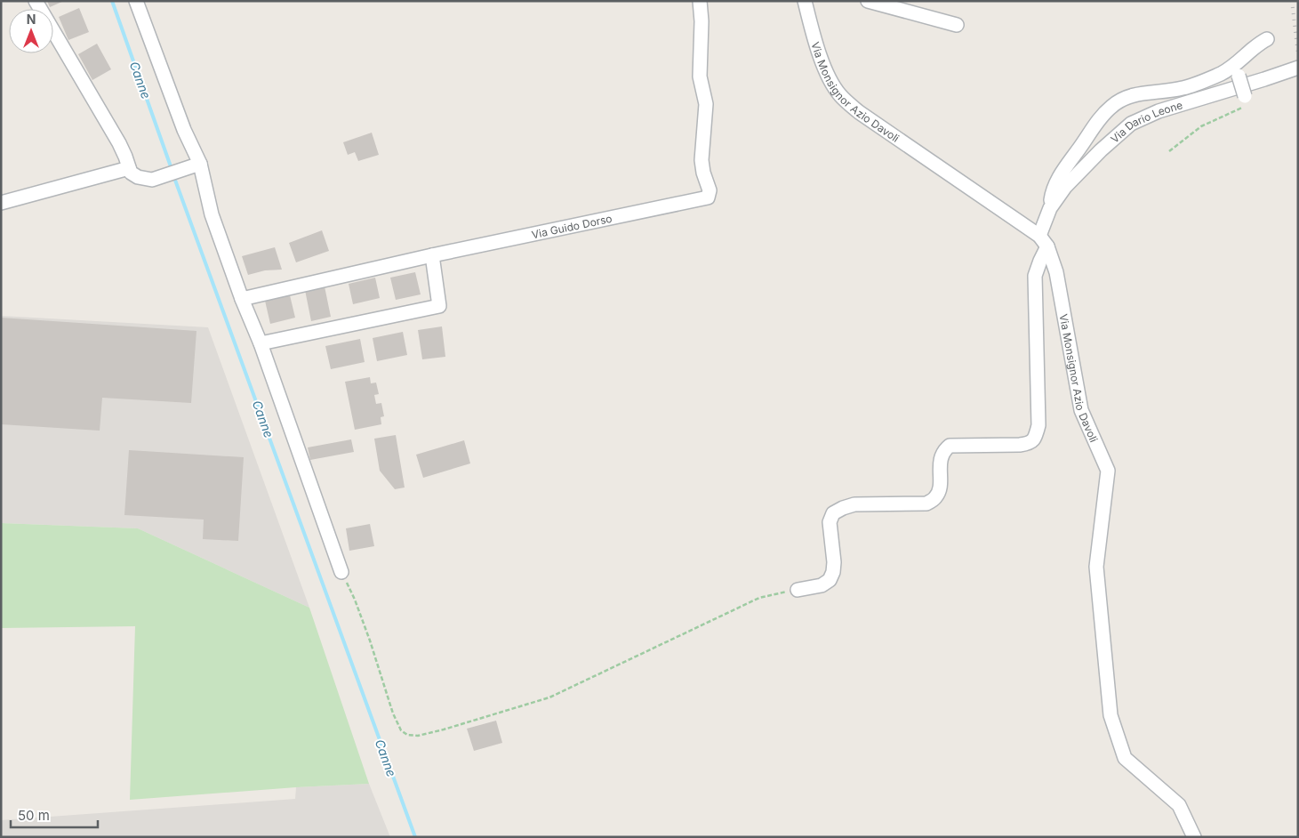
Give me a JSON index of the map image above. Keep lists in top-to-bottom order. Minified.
{"streets":{"street":["Via Monsignor Azio Davoli","Via Dario Leone","Via Guido Dorso"]},"crossings":[["Via Monsignor Azio Davoli","Via Dario Leone"]],"water":["Canne"],"scale_bar":"50 m","north":"top"}
